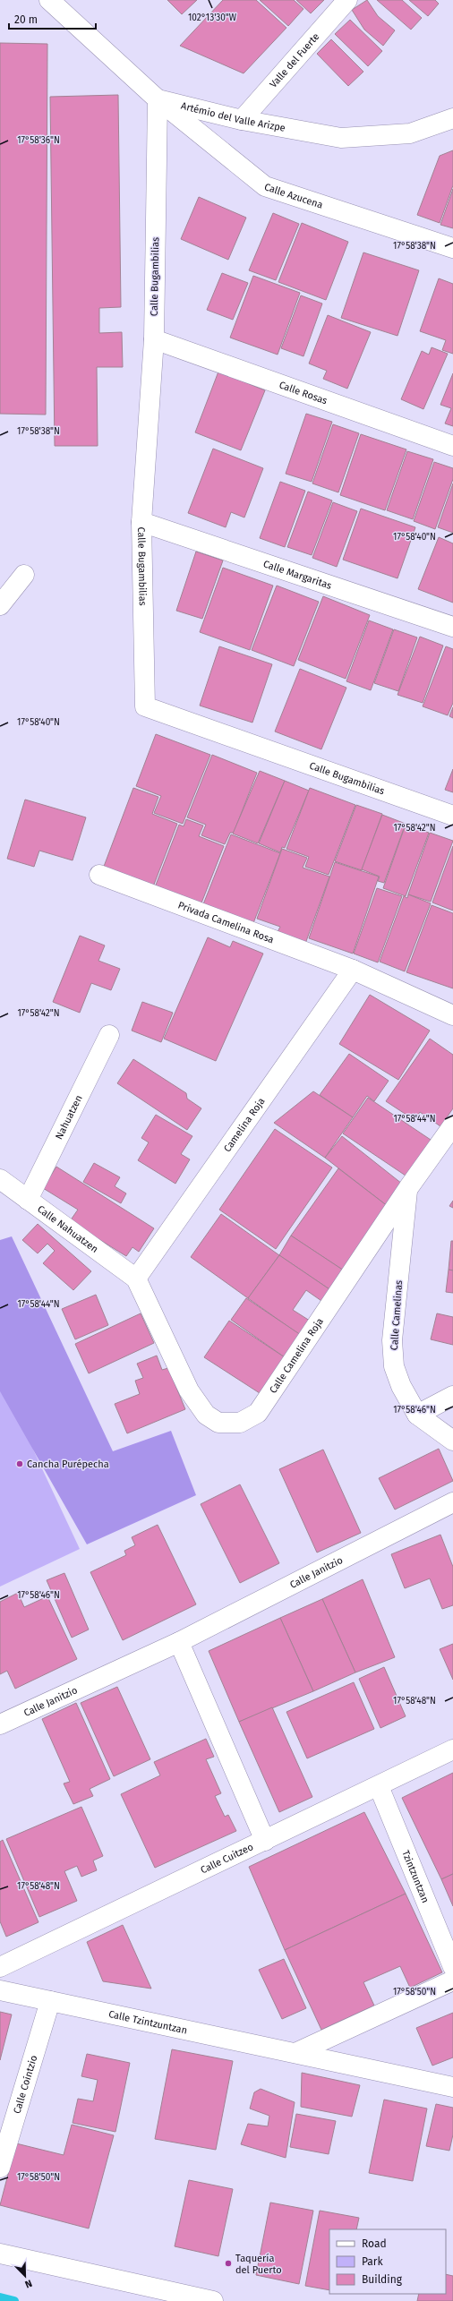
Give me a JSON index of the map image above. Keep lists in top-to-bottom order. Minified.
{"streets":{"street":["Valle del Fuerte","Artémio del Valle Arizpe","Calle Azucena","Calle Bugambilias","Calle Rosas","Calle Margaritas","Privada Camelina Rosa","Nahuatzen","Camelina Roja","Calle Nahuatzen","Calle Camelinas","Calle Camelina Roja","Calle Janitzio","Calle Cuitzeo","Tzintzuntzan","Calle Tzintzuntzan","Calle Coíntzio"]},"crossings":[["Valle del Fuerte","Artémio del Valle Arizpe"],["Artémio del Valle Arizpe","Calle Azucena"],["Artémio del Valle Arizpe","Calle Bugambilias"],["Calle Azucena","Calle Bugambilias"],["Calle Bugambilias","Calle Rosas"],["Calle Bugambilias","Calle Margaritas"],["Privada Camelina Rosa","Camelina Roja"],["Nahuatzen","Calle Nahuatzen"],["Camelina Roja","Calle Nahuatzen"],["Camelina Roja","Calle Camelina Roja"],["Calle Nahuatzen","Calle Camelina Roja"],["Calle Camelinas","Calle Camelina Roja"],["Calle Cuitzeo","Tzintzuntzan"],["Calle Tzintzuntzan","Calle Coíntzio"]],"places":["Cancha Purépecha","Taquería del Puerto"],"legend":["Road","Park","Building"],"scale_bar":"20 m","north":"bottom right","coordinates":["102°13'30\"W","17°58'36\"N","17°58'38\"N","17°58'40\"N","17°58'42\"N","17°58'44\"N","17°58'46\"N","17°58'48\"N","17°58'50\"N"]}
